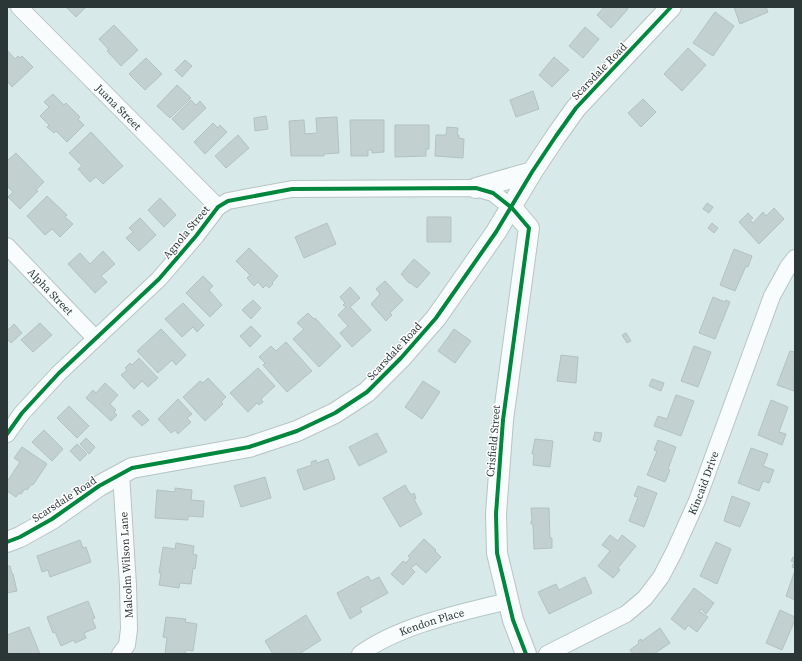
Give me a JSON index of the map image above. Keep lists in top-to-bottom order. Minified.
{"streets":{"street":["Scarsdale Road","Juana Street","Agnola Street","Alpha Street","Crisfield Street","Kincaid Drive","Malcolm Wilson Lane","Kendon Place"]},"crossings":[["Scarsdale Road","Agnola Street"],["Scarsdale Road","Crisfield Street"],["Scarsdale Road","Malcolm Wilson Lane"],["Juana Street","Agnola Street"],["Agnola Street","Alpha Street"],["Agnola Street","Crisfield Street"],["Crisfield Street","Kendon Place"]]}
